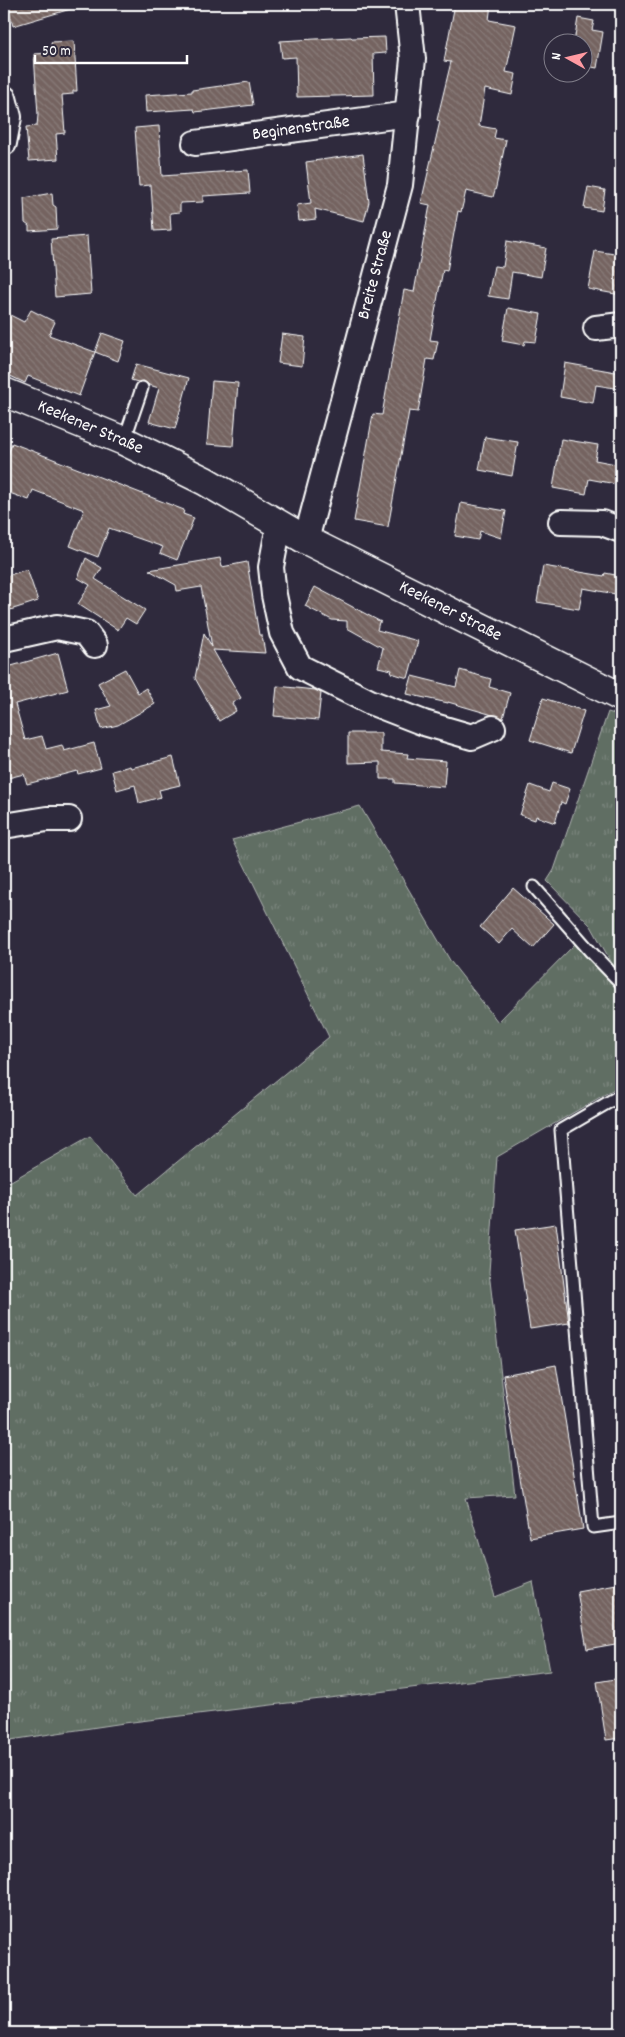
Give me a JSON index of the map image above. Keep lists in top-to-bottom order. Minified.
{"streets":{"main road":["Keekener Straße"],"street":["Beginenstraße","Breite Straße"]},"crossings":[["Beginenstraße","Breite Straße"],["Breite Straße","Keekener Straße"]],"scale_bar":"50 m","north":"left"}
